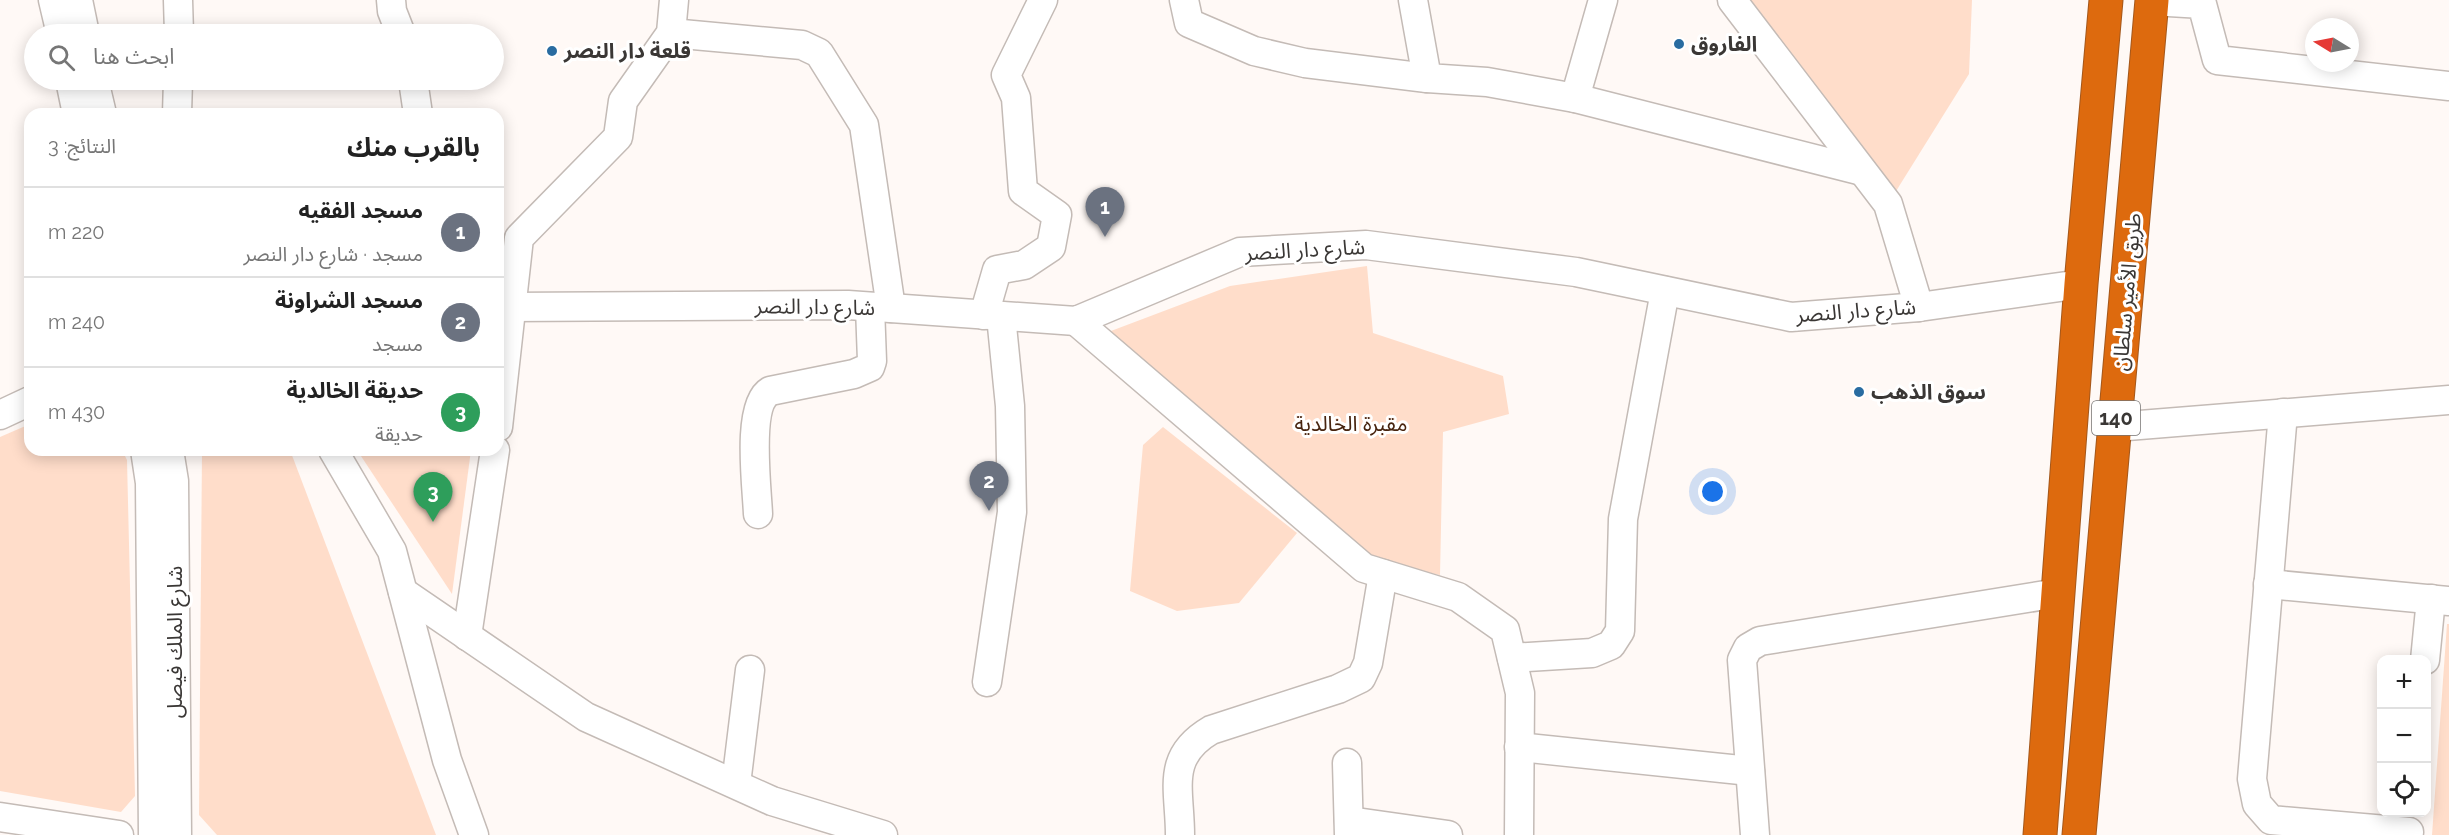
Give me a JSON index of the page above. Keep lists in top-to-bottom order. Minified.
{"streets":{"highway":["طريق الأمير سلطان","140"],"street":["شارع دار النصر","شارع الملك فيصل"]},"crossings":[["شارع دار النصر","140"]],"parks":["مقبرة الخالدية"],"places":["الفاروق","قلعة دار النصر","سوق الذهب"],"north":"left","page":{"search":"ابحث هنا","heading":["بالقرب منك","النتائج: 3"],"list":[{"mark":"1","name":"مسجد الفقيه","note":"مسجد · شارع دار النصر","value":"220 m"},{"mark":"2","name":"مسجد الشراونة","note":"مسجد","value":"240 m"},{"mark":"3","name":"حديقة الخالدية","note":"حديقة","value":"430 m"}],"pins":["1","2","3"],"map_buttons":["+","−"]}}
